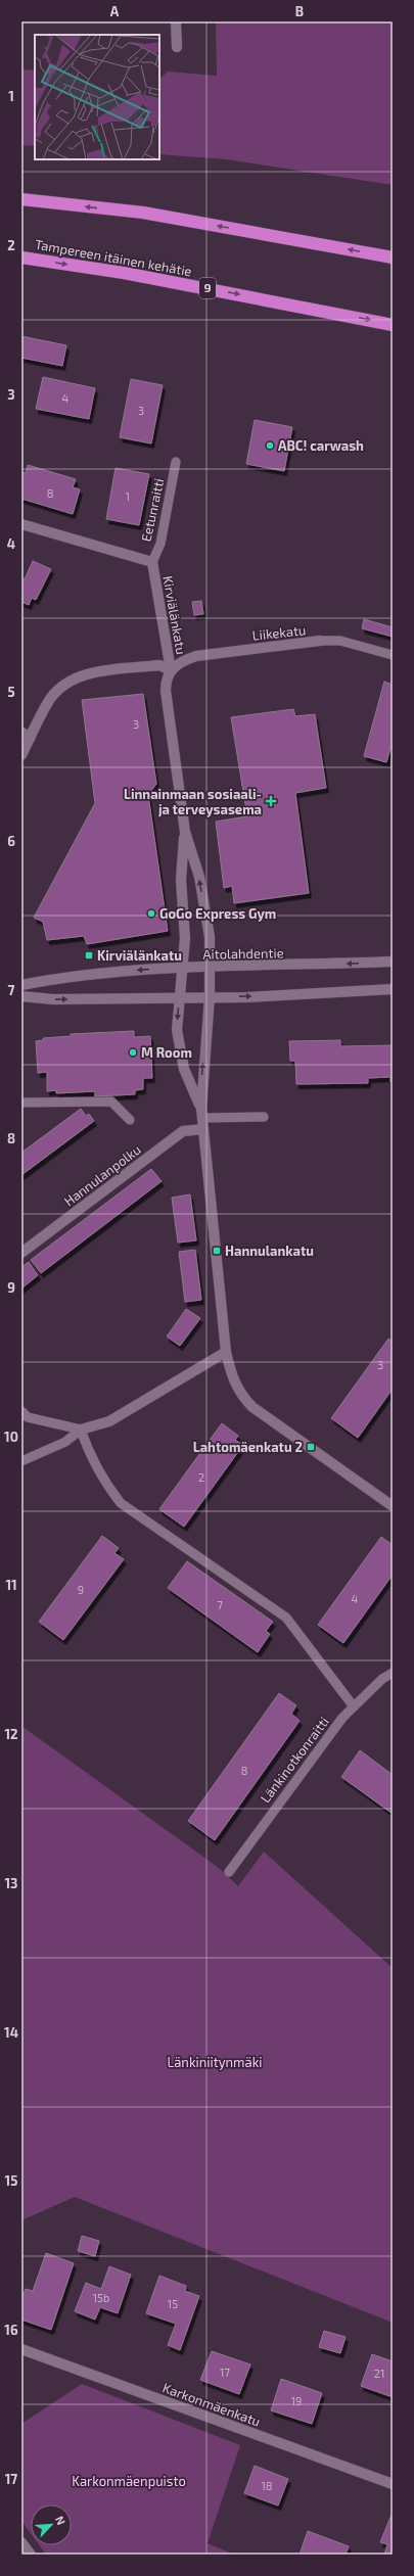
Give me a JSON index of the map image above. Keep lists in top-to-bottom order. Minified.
{"streets":{"highway":["Tampereen itäinen kehätie","9"],"street":["Kirviälänkatu","Liikekatu","Aitolahdentie","Hannulanpolku","Karkonmäenkatu"],"lane":["Eetunraitti","Länkinotkonraitti"]},"crossings":[["Eetunraitti","Kirviälänkatu"],["Kirviälänkatu","Liikekatu"],["Kirviälänkatu","Aitolahdentie"]],"parks":["Länkiniitynmäki","Karkonmäenpuisto"],"places":{"other":["ABC! carwash","GoGo Express Gym","M Room"],"health":["Linnainmaan sosiaali- ja terveysasema"],"transit":["Kirviälänkatu","Hannulankatu","Lahtomäenkatu 2"]},"house_numbers":["4","3","8","1","3","3","2","9","4","7","8","15b","15","17","21","19","18"],"north":"top right","grid":{"columns":["A","B"],"rows":["1","2","3","4","5","6","7","8","9","10","11","12","13","14","15","16","17"]}}
